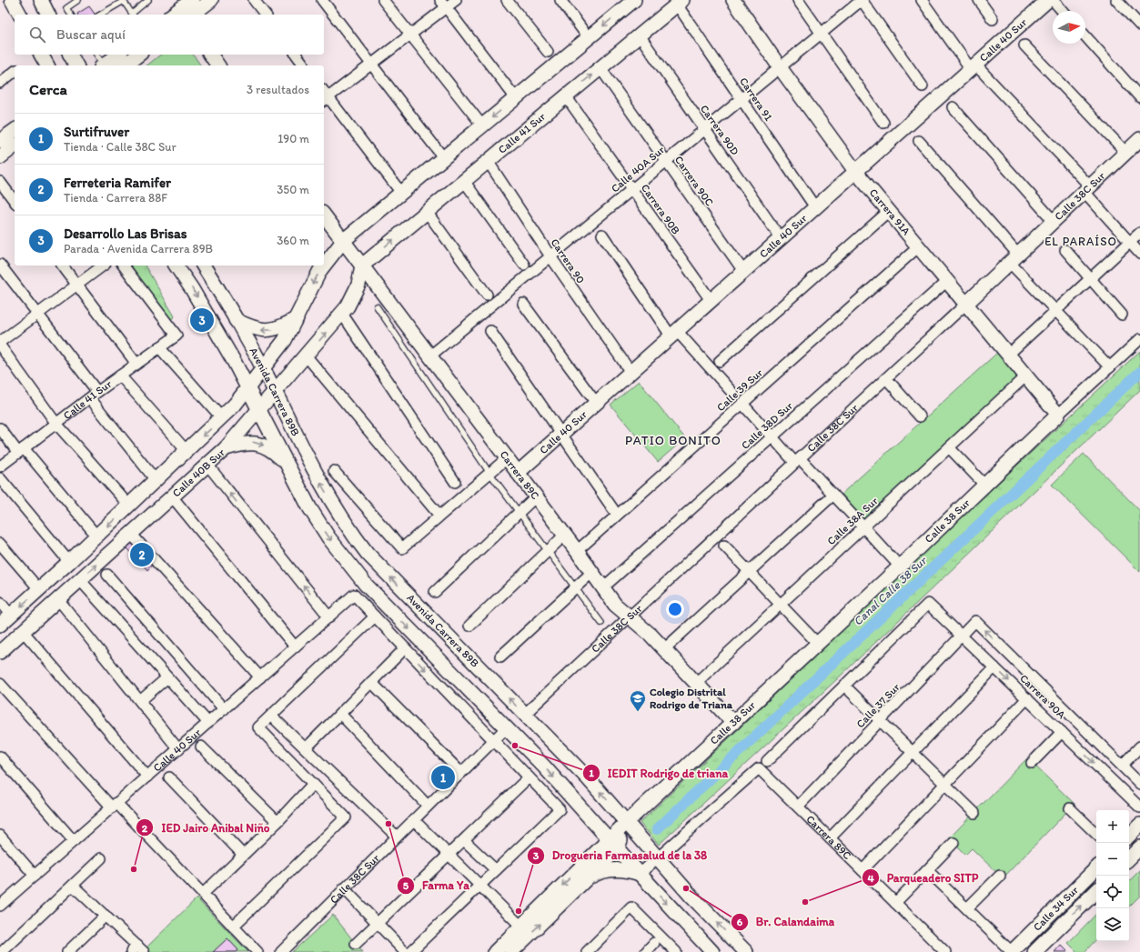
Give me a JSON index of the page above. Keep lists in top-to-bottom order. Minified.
{"streets":{"street":["Calle 40 Sur","Carrera 91","Carrera 90D","Calle 41 Sur","Calle 40A Sur","Carrera 90C","Calle 38C Sur","Carrera 90B","Carrera 91A","Carrera 90","Calle 39 Sur","Avenida Carrera 89B","Calle 38D Sur","Calle 40B Sur","Carrera 89C","Calle 38A Sur","Calle 38 Sur","Carrera 90A","Calle 37 Sur","Calle 34 Sur"]},"crossings":[["Calle 40 Sur","Carrera 91"],["Calle 40 Sur","Carrera 90D"],["Calle 40 Sur","Carrera 90C"],["Calle 40 Sur","Carrera 90B"],["Calle 40 Sur","Carrera 91A"],["Calle 40 Sur","Carrera 90"],["Calle 40 Sur","Carrera 89C"],["Carrera 91","Calle 41 Sur"],["Carrera 91","Calle 40A Sur"],["Carrera 90D","Calle 41 Sur"],["Carrera 90D","Calle 40A Sur"],["Calle 41 Sur","Carrera 90C"],["Calle 41 Sur","Carrera 90B"],["Calle 41 Sur","Carrera 90"],["Calle 41 Sur","Calle 40B Sur"],["Calle 41 Sur","Carrera 89C"],["Calle 40A Sur","Carrera 90C"],["Calle 40A Sur","Carrera 90B"],["Calle 40A Sur","Carrera 91A"],["Calle 40A Sur","Carrera 90"],["Calle 40A Sur","Carrera 89C"],["Calle 38C Sur","Carrera 91A"],["Calle 38C Sur","Avenida Carrera 89B"],["Calle 38C Sur","Carrera 89C"],["Carrera 91A","Calle 39 Sur"],["Carrera 91A","Calle 38D Sur"],["Carrera 91A","Calle 38A Sur"],["Carrera 91A","Calle 38 Sur"],["Calle 39 Sur","Carrera 89C"],["Avenida Carrera 89B","Calle 40B Sur"],["Avenida Carrera 89B","Calle 38 Sur"],["Calle 38D Sur","Carrera 89C"],["Calle 40B Sur","Carrera 89C"],["Carrera 89C","Calle 38A Sur"],["Carrera 89C","Calle 38 Sur"],["Carrera 89C","Calle 37 Sur"],["Carrera 90A","Calle 37 Sur"]],"districts":["EL PARAÍSO","PATIO BONITO"],"water":["Canal Calle 38 Sur"],"places":{"school or university":["Colegio Distrital Rodrigo de Triana"],"other":["IEDIT Rodrigo de triana","Farma Ya","IED Jairo Anibal Niño","Br. Calandaima","Parqueadero SITP","Drogueria Farmasalud de la 38"]},"north":"right","page":{"search":"Buscar aquí","heading":["Cerca","3 resultados"],"list":[{"mark":"1","name":"Surtifruver","note":"Tienda · Calle 38C Sur","value":"190 m"},{"mark":"2","name":"Ferreteria Ramifer","note":"Tienda · Carrera 88F","value":"350 m"},{"mark":"3","name":"Desarrollo Las Brisas","note":"Parada · Avenida Carrera 89B","value":"360 m"}],"pins":["3","2","1"],"map_buttons":["+","−"]}}
